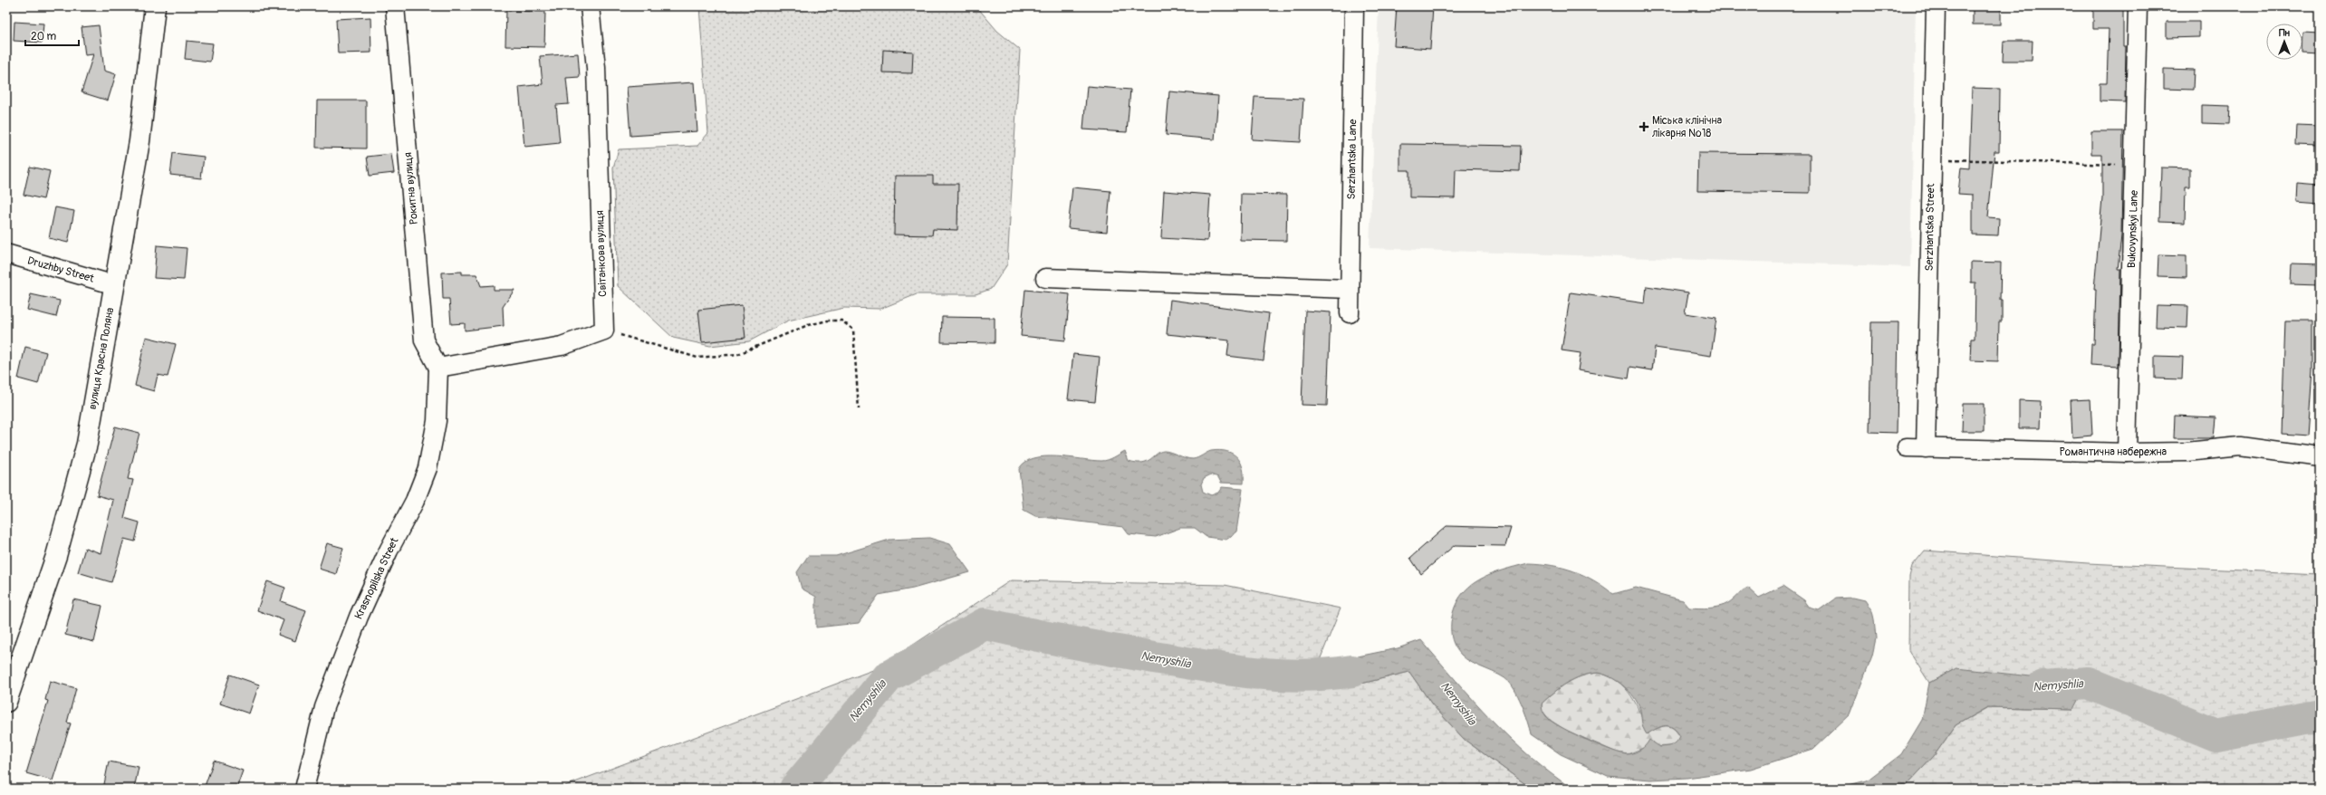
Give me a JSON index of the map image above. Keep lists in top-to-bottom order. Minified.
{"streets":{"street":["Serzhantska Lane","Рокитна вулиця","Serzhantska Street","Bukovynskyi Lane","Світанкова вулиця","Druzhby Street","вулиця Красна Поляна","Романтична набережна","Krasnopilska Street"]},"crossings":[["Рокитна вулиця","Krasnopilska Street"],["Serzhantska Street","Романтична набережна"],["Bukovynskyi Lane","Романтична набережна"],["Druzhby Street","вулиця Красна Поляна"]],"water":["Nemyshlia"],"places":{"health":["Міська клінічна лікарня №18"]},"scale_bar":"20 m","north":"top"}
